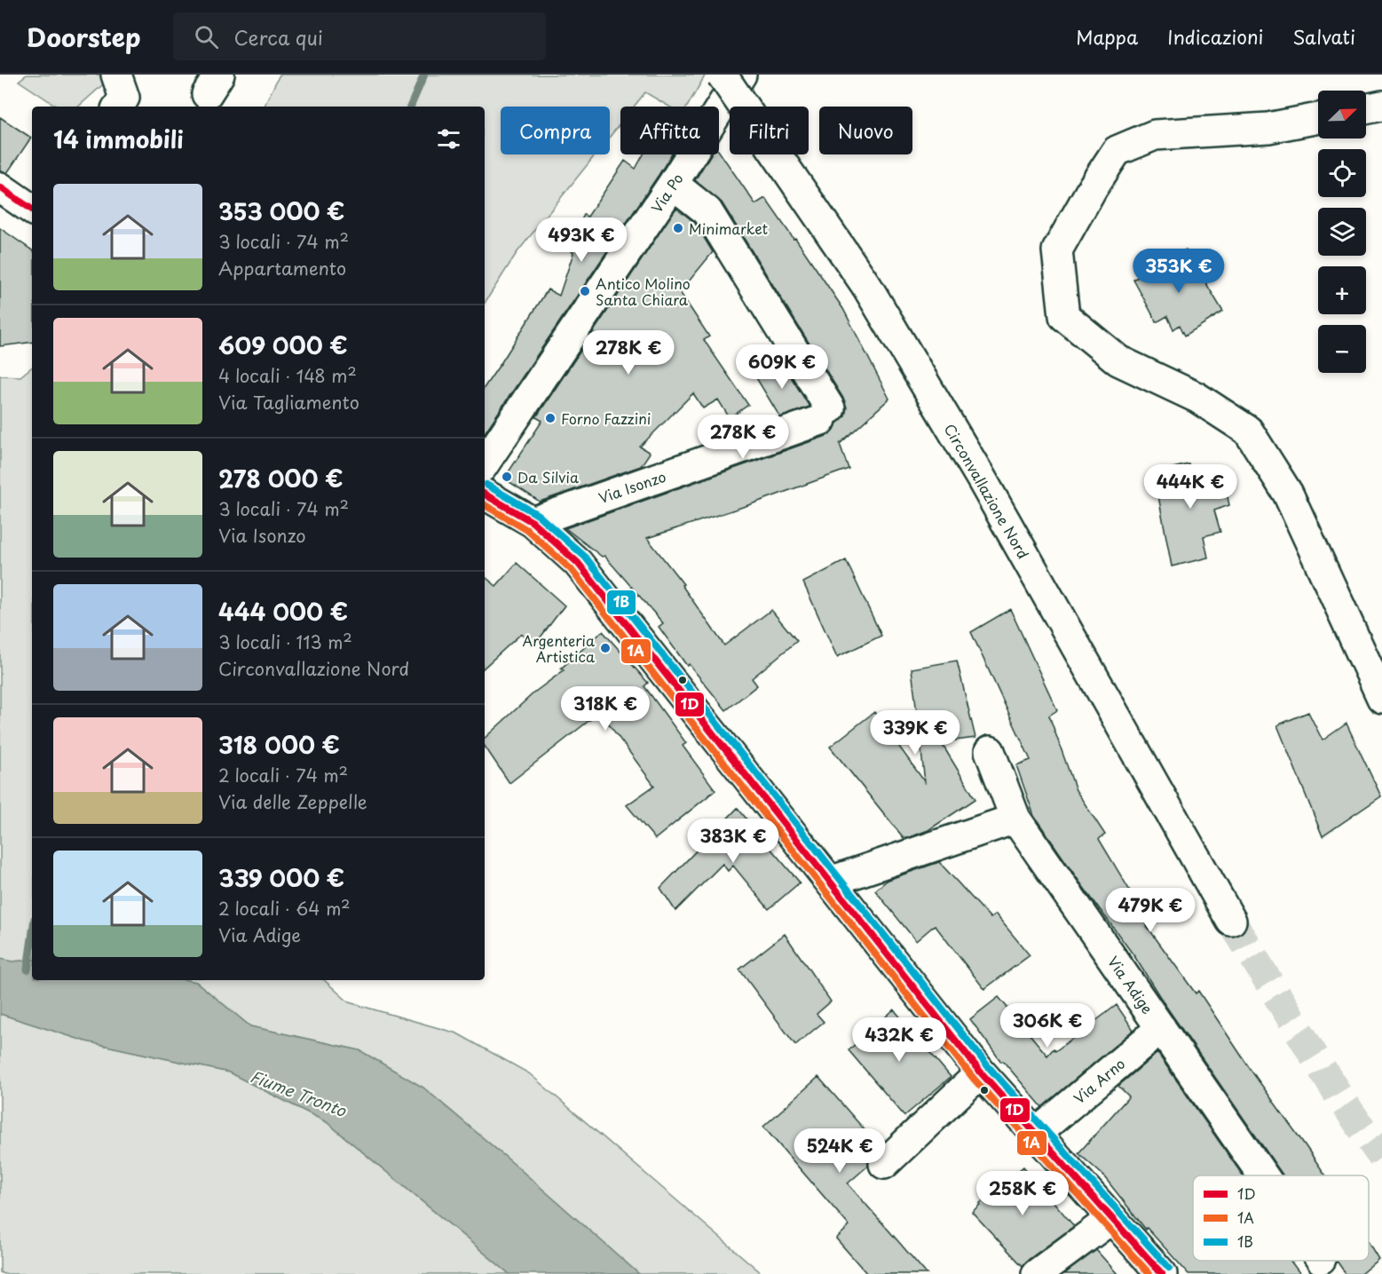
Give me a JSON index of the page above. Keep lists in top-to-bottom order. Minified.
{"streets":{"street":["Via Po","Via Isonzo","Circonvallazione Nord","Via Adige","Via Arno"]},"crossings":[["Via Po","Via Isonzo"],["Via Adige","Via Arno"]],"water":["Fiume Tronto"],"places":["Minimarket","Antico Molino Santa Chiara","Forno Fazzini","Da Silvia","Argenteria Artistica"],"lines":["transit line 1D","transit line 1B","transit line 1A"],"legend":["1D","1A","1B"],"north":"top right","page":{"header":"Doorstep","search":"Cerca qui","nav":["Mappa","Indicazioni","Salvati"],"map_buttons":["+","−"],"chip":["Compra","Affitta","Filtri","Nuovo"],"heading":"14 immobili","list":[{"name":"353 000 €","note":"3 locali · 74 m² · Appartamento"},{"name":"609 000 €","note":"4 locali · 148 m² · Via Tagliamento"},{"name":"278 000 €","note":"3 locali · 74 m² · Via Isonzo"},{"name":"444 000 €","note":"3 locali · 113 m² · Circonvallazione Nord"},{"name":"318 000 €","note":"2 locali · 74 m² · Via delle Zeppelle"},{"name":"339 000 €","note":"2 locali · 64 m² · Via Adige"}],"price":["493K €","353K €","278K €","609K €","278K €","444K €","318K €","339K €","383K €","479K €","306K €","432K €","524K €","258K €"]}}
